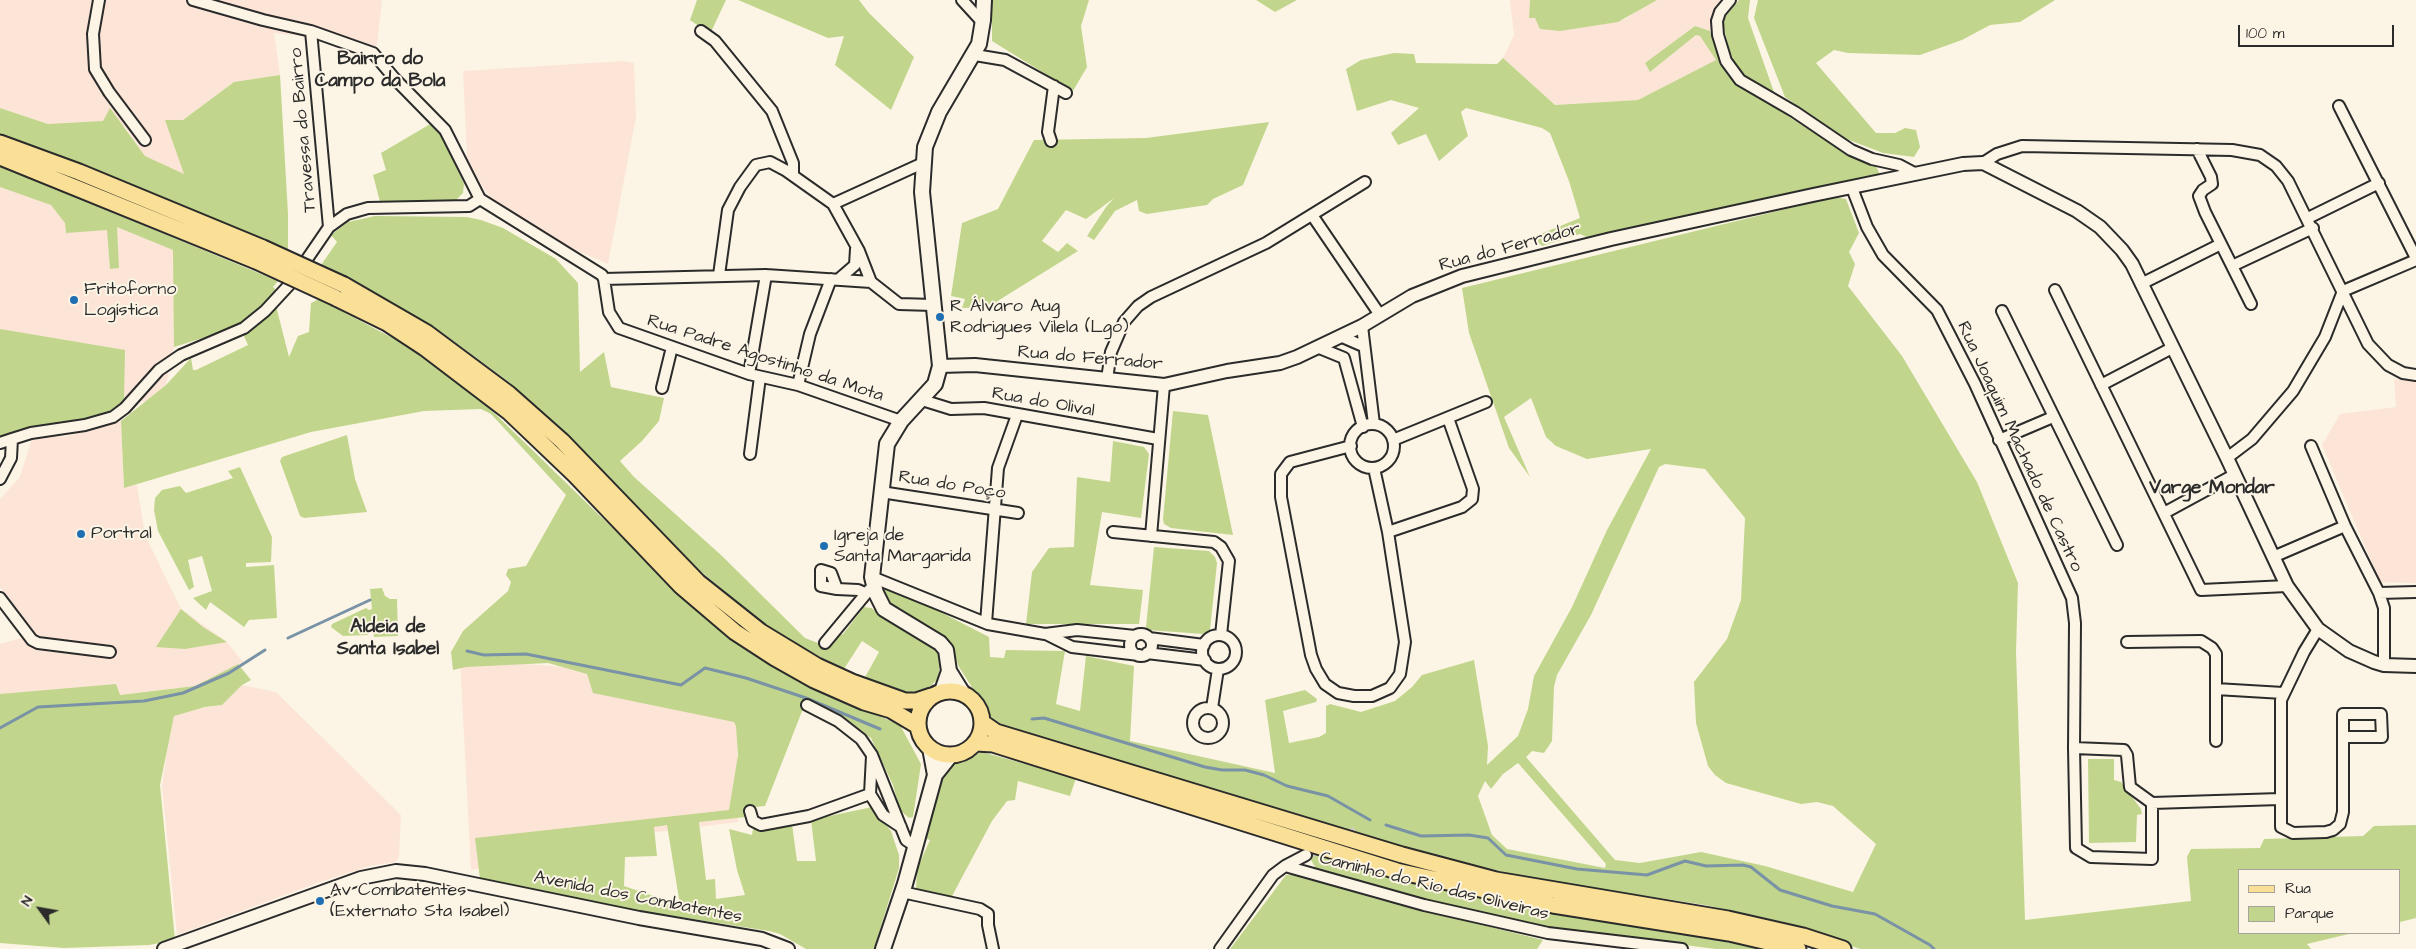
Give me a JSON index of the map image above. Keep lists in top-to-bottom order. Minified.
{"streets":{"street":["Travessa do Bairro","Rua do Ferrador","Rua Padre Agostinho da Mota","Rua do Olival","Rua Joaquim Machado de Castro","Rua do Poço","Caminho do Rio das Oliveiras","Avenida dos Combatentes"]},"crossings":[["Rua do Ferrador","Rua Joaquim Machado de Castro"]],"districts":["Bairro do Campo da Bola","Varge Mondar","Aldeia de Santa Isabel"],"places":["Fritoforno Logística","R Álvaro Aug Rodrigues Vilela (Lgo)","Portral","Igreja de Santa Margarida","Av Combatentes (Externato Sta Isabel)"],"legend":["Rua","Parque"],"scale_bar":"100 m","north":"top left"}
